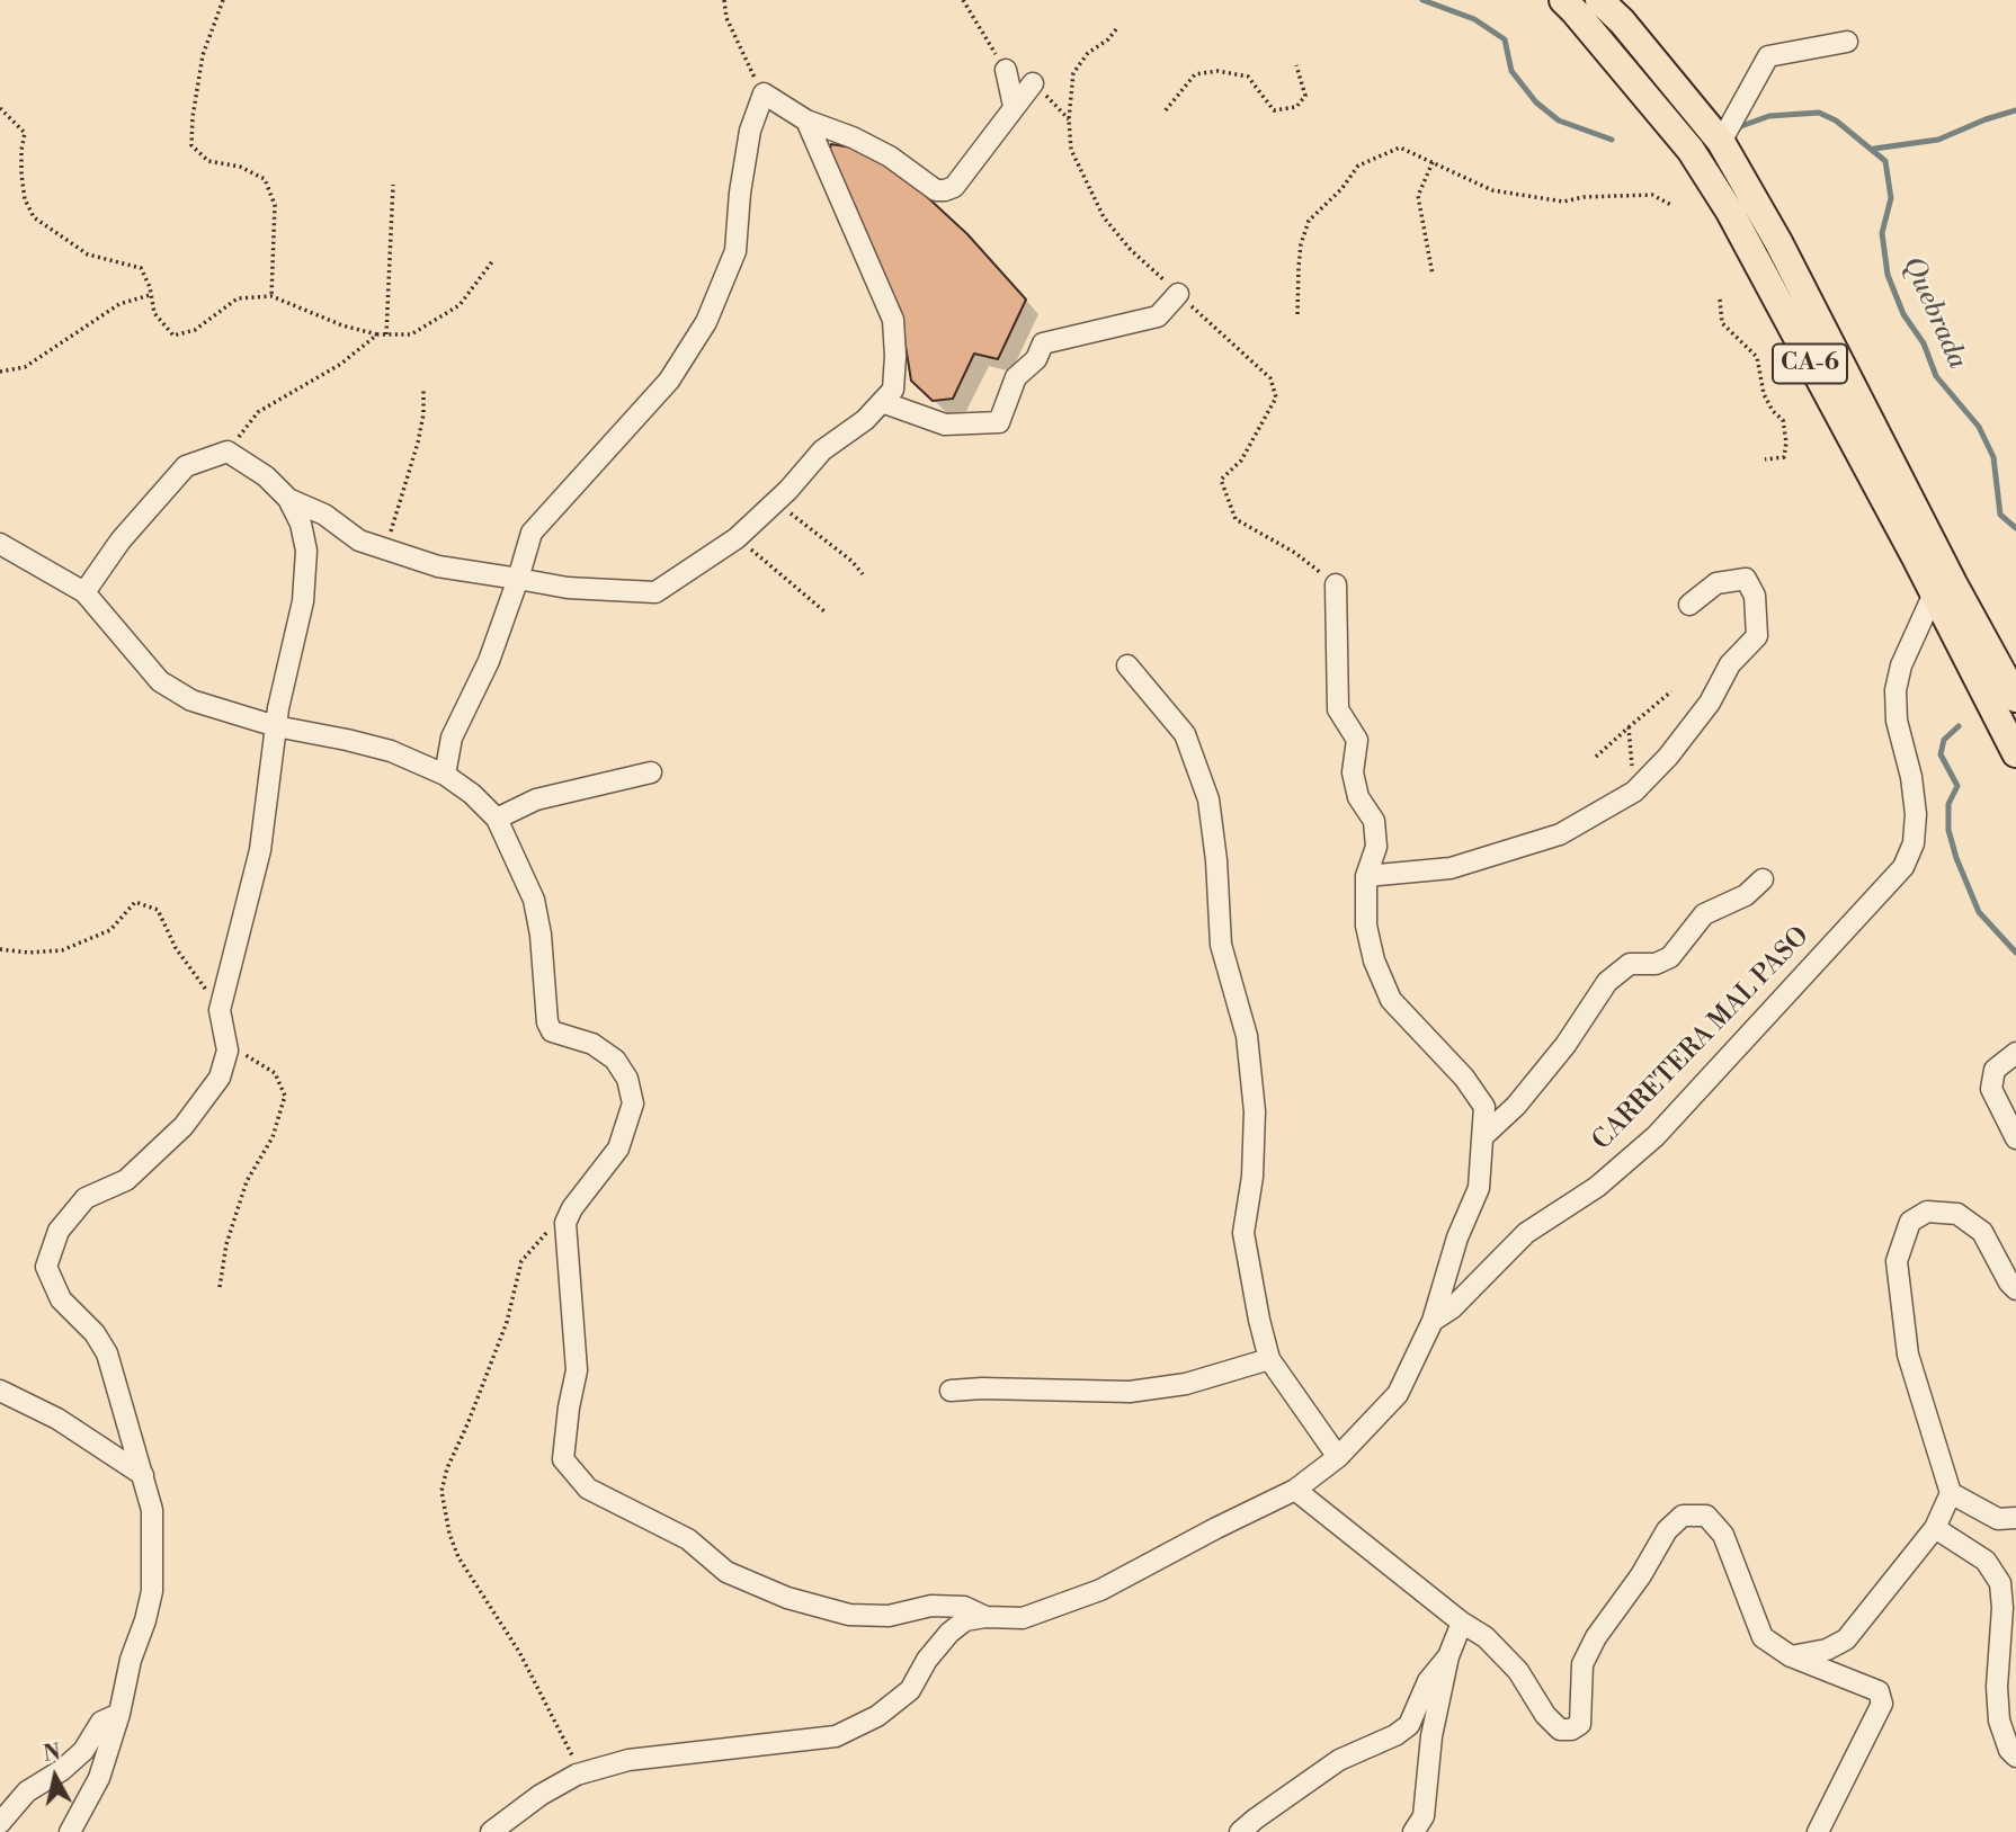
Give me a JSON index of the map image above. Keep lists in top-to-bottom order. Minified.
{"streets":{"highway":["CA-6"],"street":["CARRETERA MAL PASO"]},"crossings":[["CA-6","CARRETERA MAL PASO"]],"water":["Quebrada"],"north":"top"}
